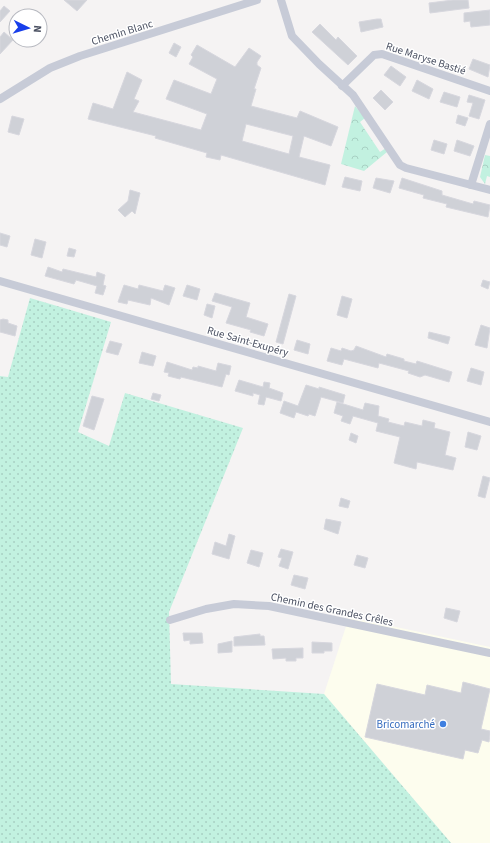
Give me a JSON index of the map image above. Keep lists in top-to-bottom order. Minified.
{"streets":{"street":["Chemin Blanc","Rue Maryse Bastié","Rue Saint-Exupéry","Chemin des Grandes Crêles"]},"places":["Bricomarché"],"north":"right"}
